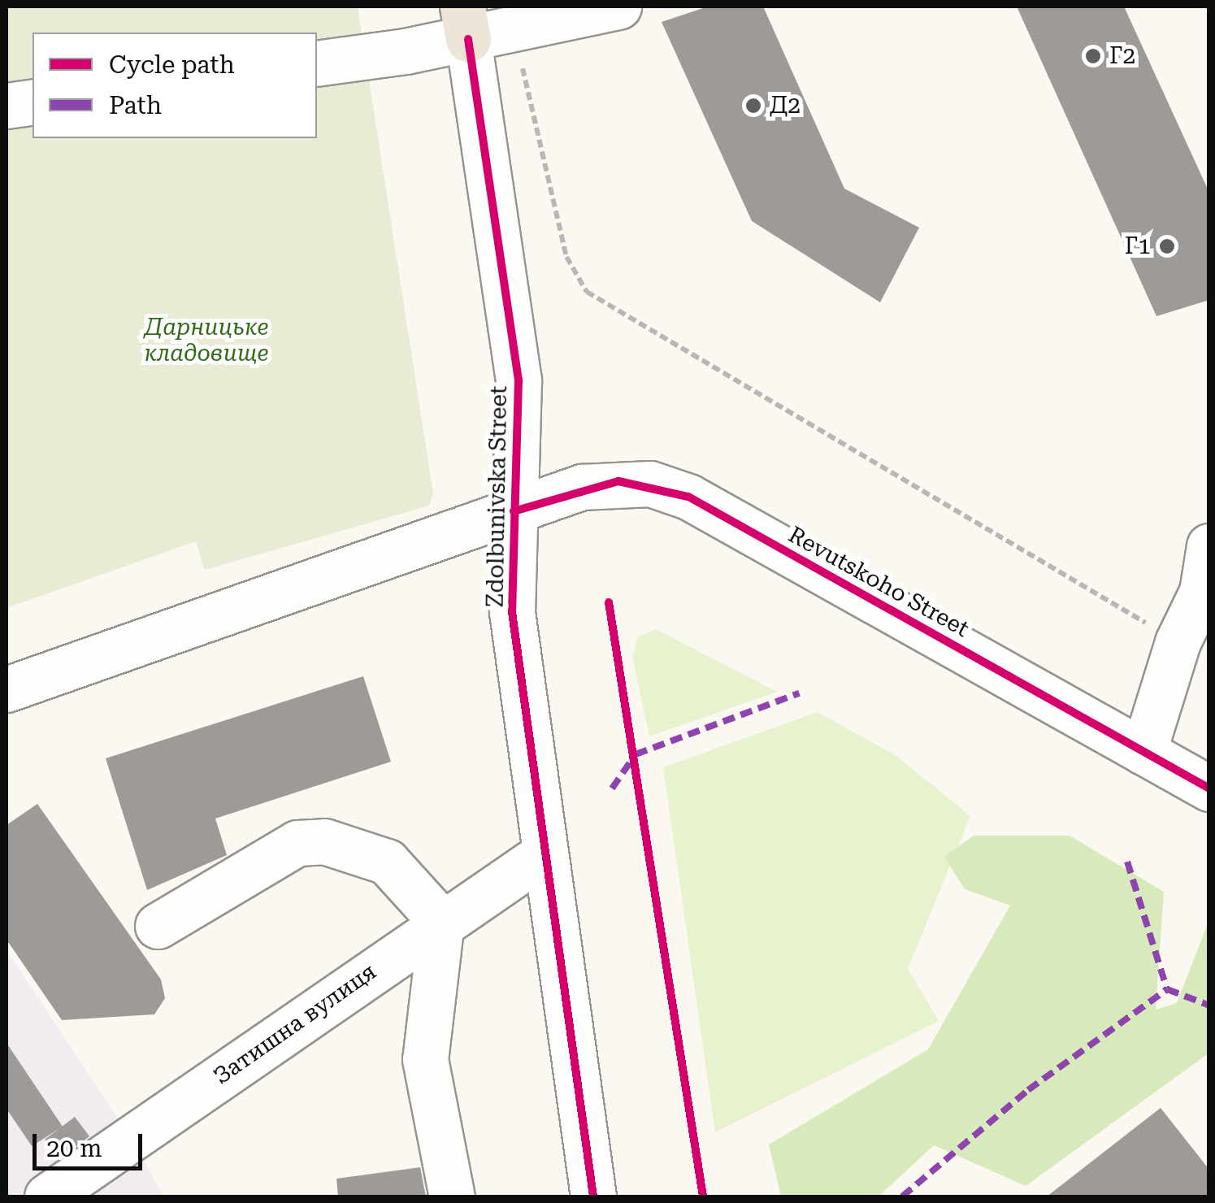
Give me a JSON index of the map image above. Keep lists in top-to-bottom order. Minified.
{"streets":{"street":["Zdolbunivska Street","Revutskoho Street","Затишна вулиця"]},"crossings":[["Zdolbunivska Street","Revutskoho Street"],["Zdolbunivska Street","Затишна вулиця"]],"parks":["Дарницьке кладовище"],"places":["Г2","Д2","Г1"],"legend":["Cycle path","Path"],"scale_bar":"20 m"}
